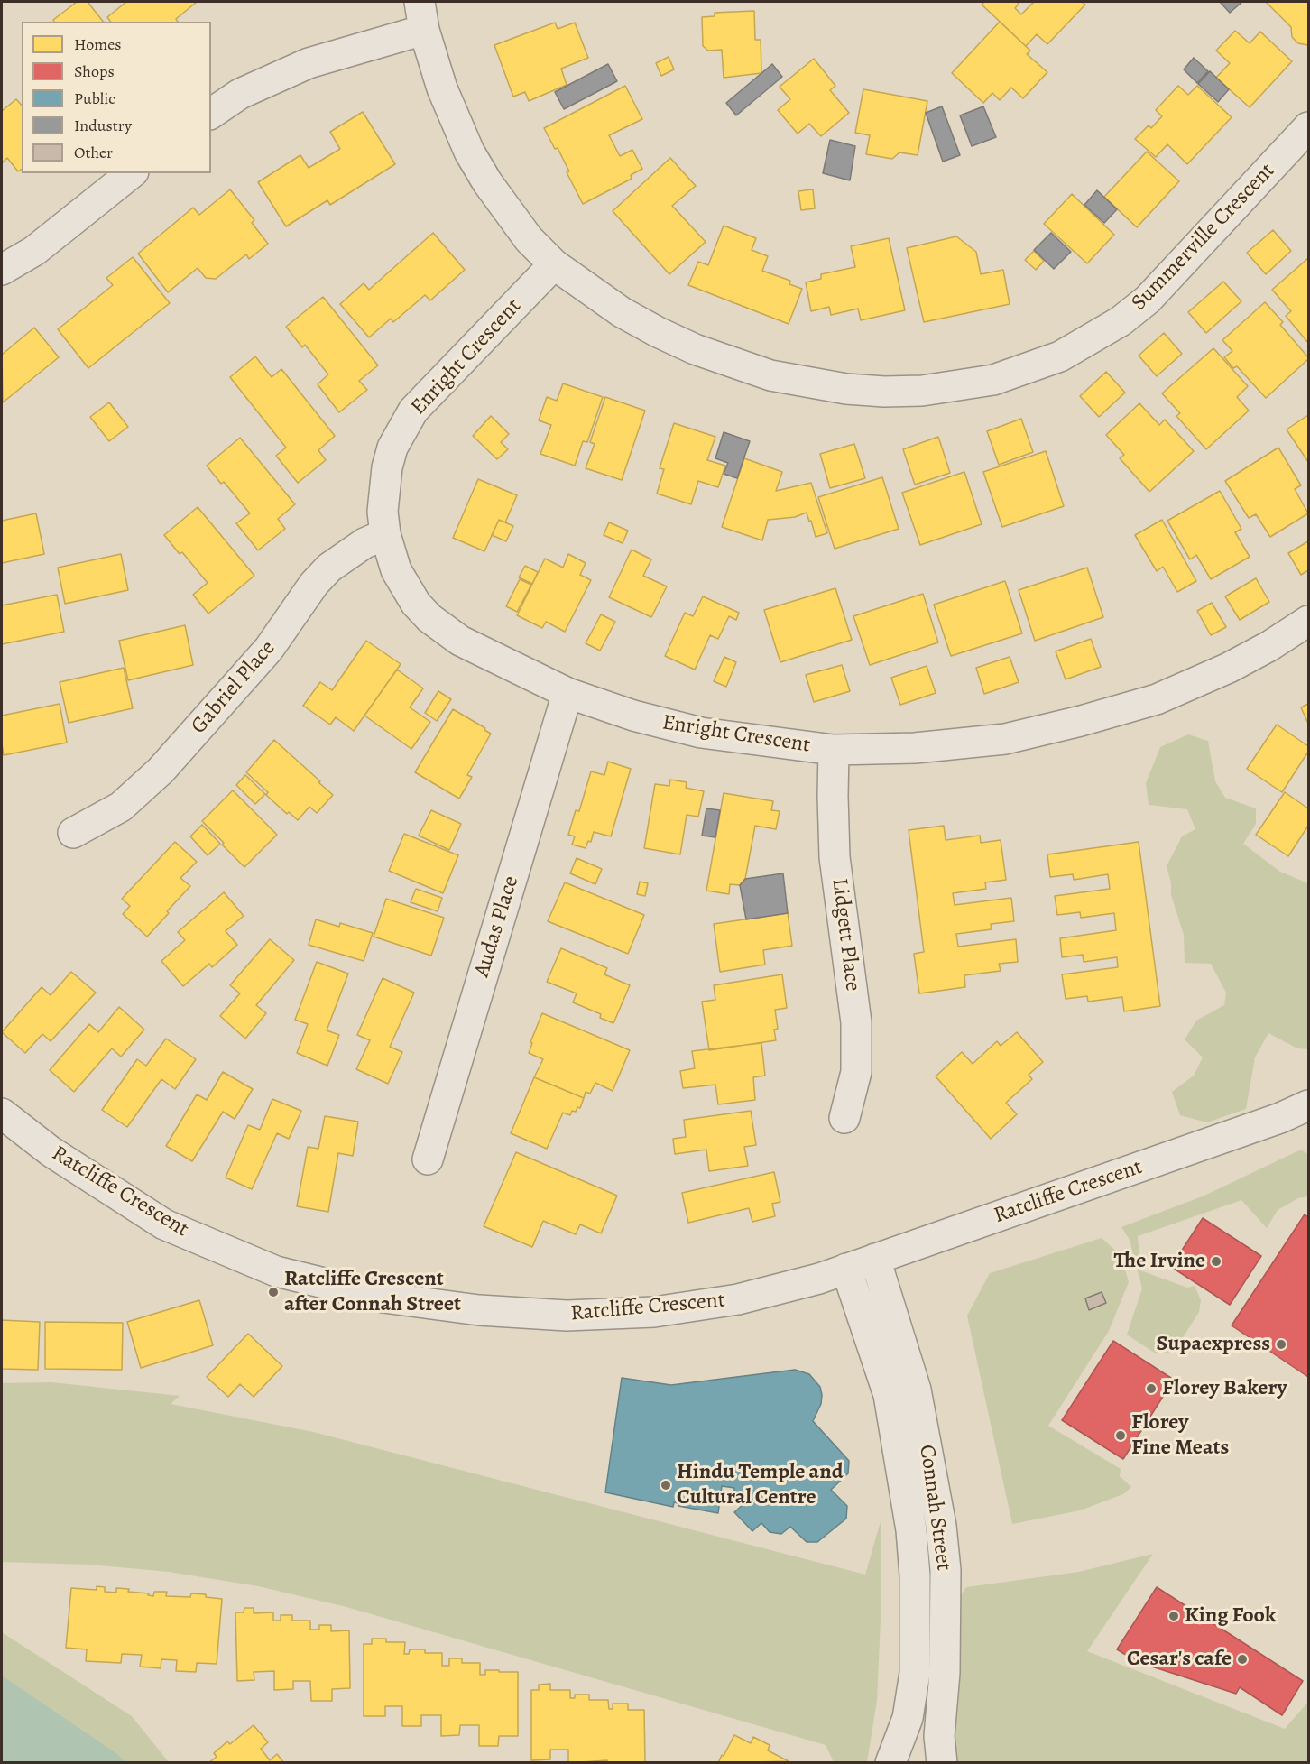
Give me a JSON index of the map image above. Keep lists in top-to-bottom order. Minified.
{"streets":{"street":["Summerville Crescent","Enright Crescent","Gabriel Place","Audas Place","Lidgett Place","Ratcliffe Crescent","Connah Street"]},"crossings":[["Summerville Crescent","Enright Crescent"],["Enright Crescent","Gabriel Place"],["Enright Crescent","Audas Place"],["Enright Crescent","Lidgett Place"],["Ratcliffe Crescent","Connah Street"]],"places":["The Irvine","Ratcliffe Crescent after Connah Street","Supaexpress","Florey Bakery","Florey Fine Meats","Hindu Temple and Cultural Centre","King Fook","Cesar's cafe"],"legend":["Homes","Shops","Public","Industry","Other"]}
